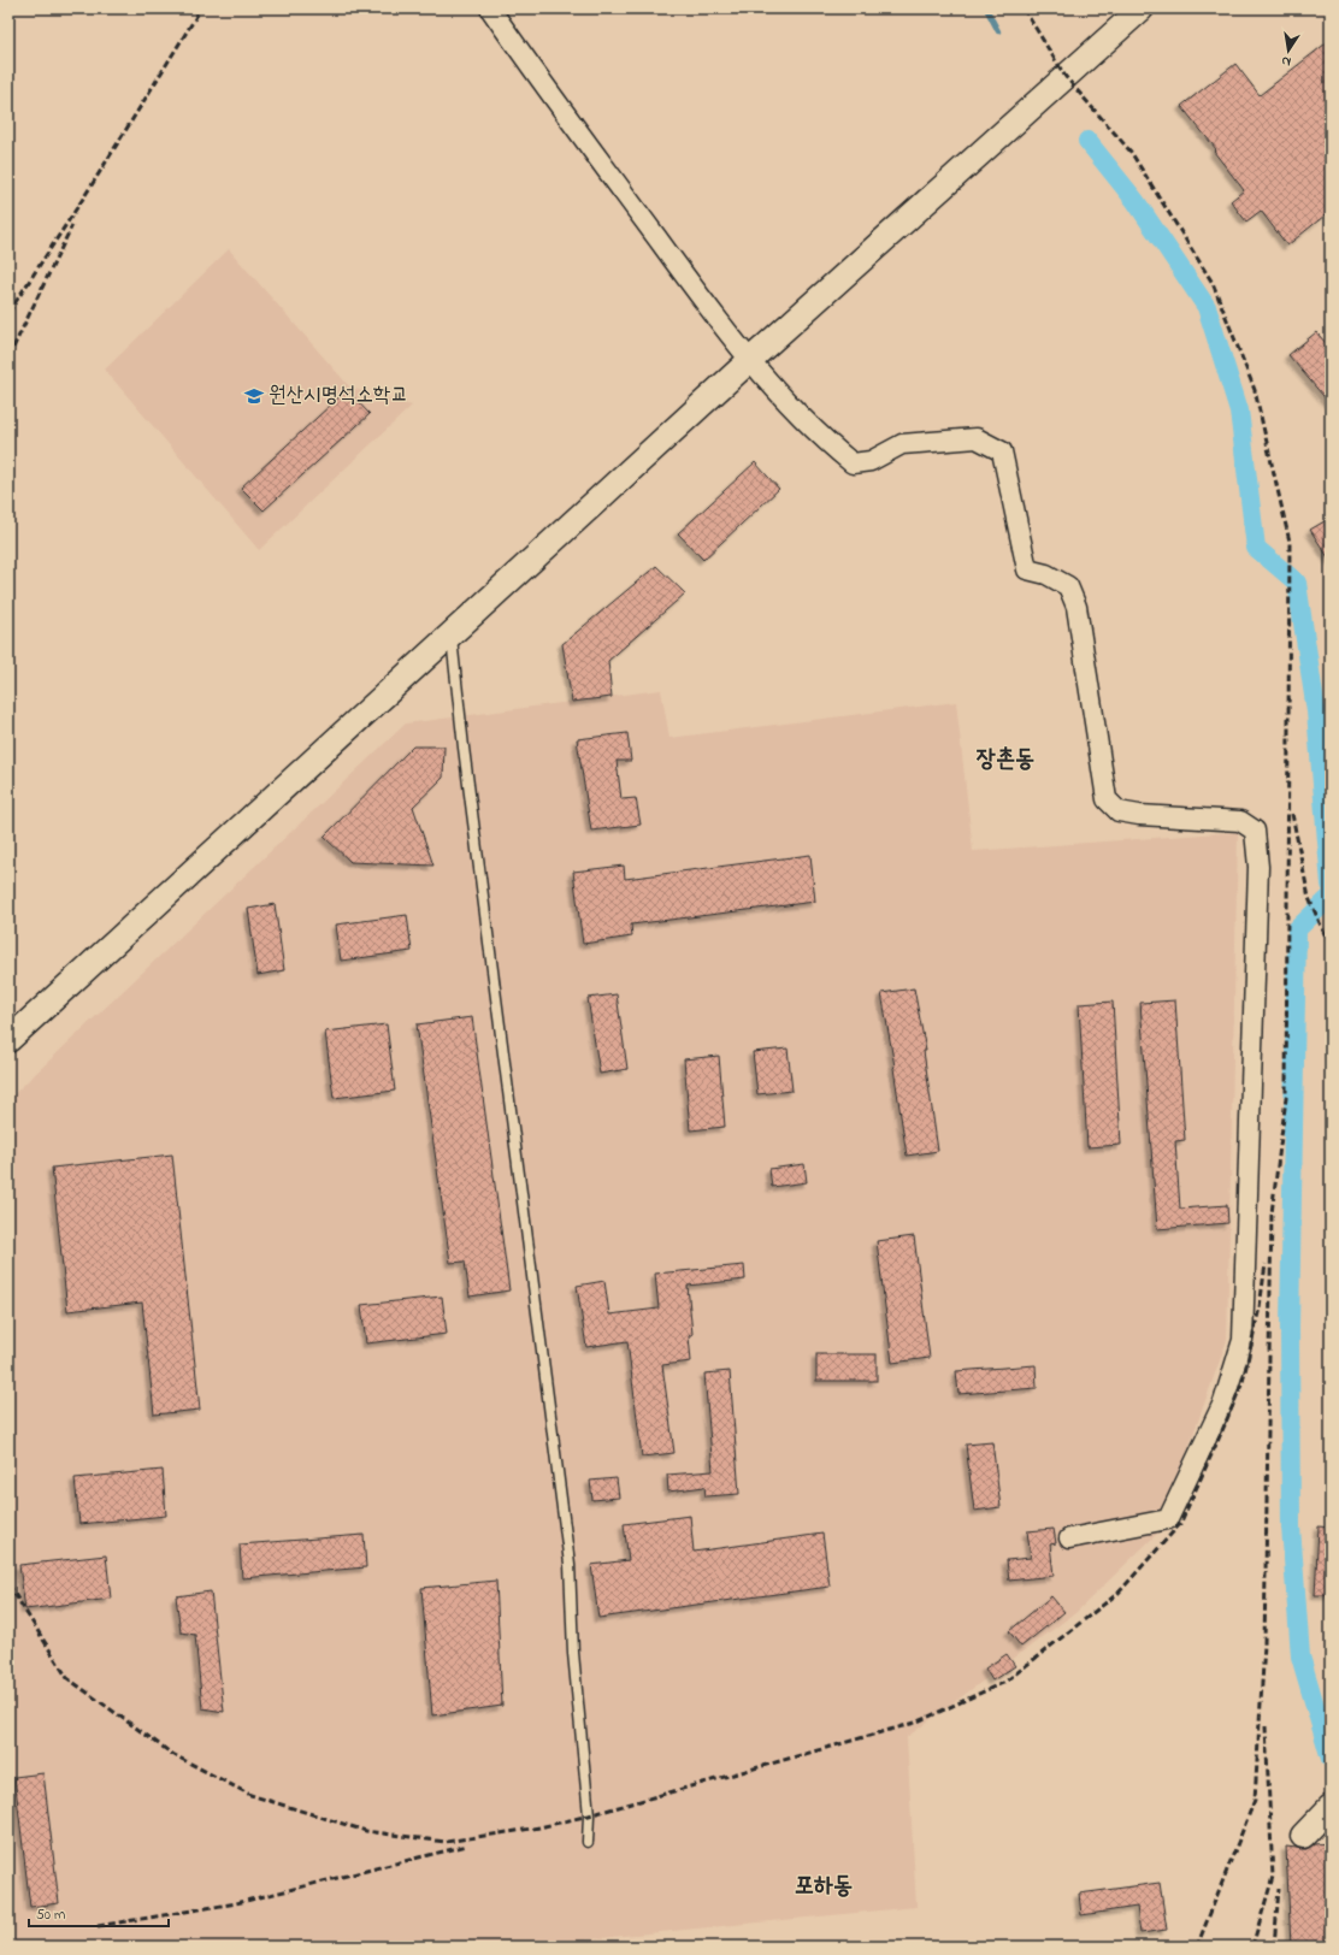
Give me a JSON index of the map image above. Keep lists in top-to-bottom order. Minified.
{"districts":["장촌동","포하동"],"places":{"school or university":["원산시명석소학교"]},"scale_bar":"50 m","north":"bottom"}
